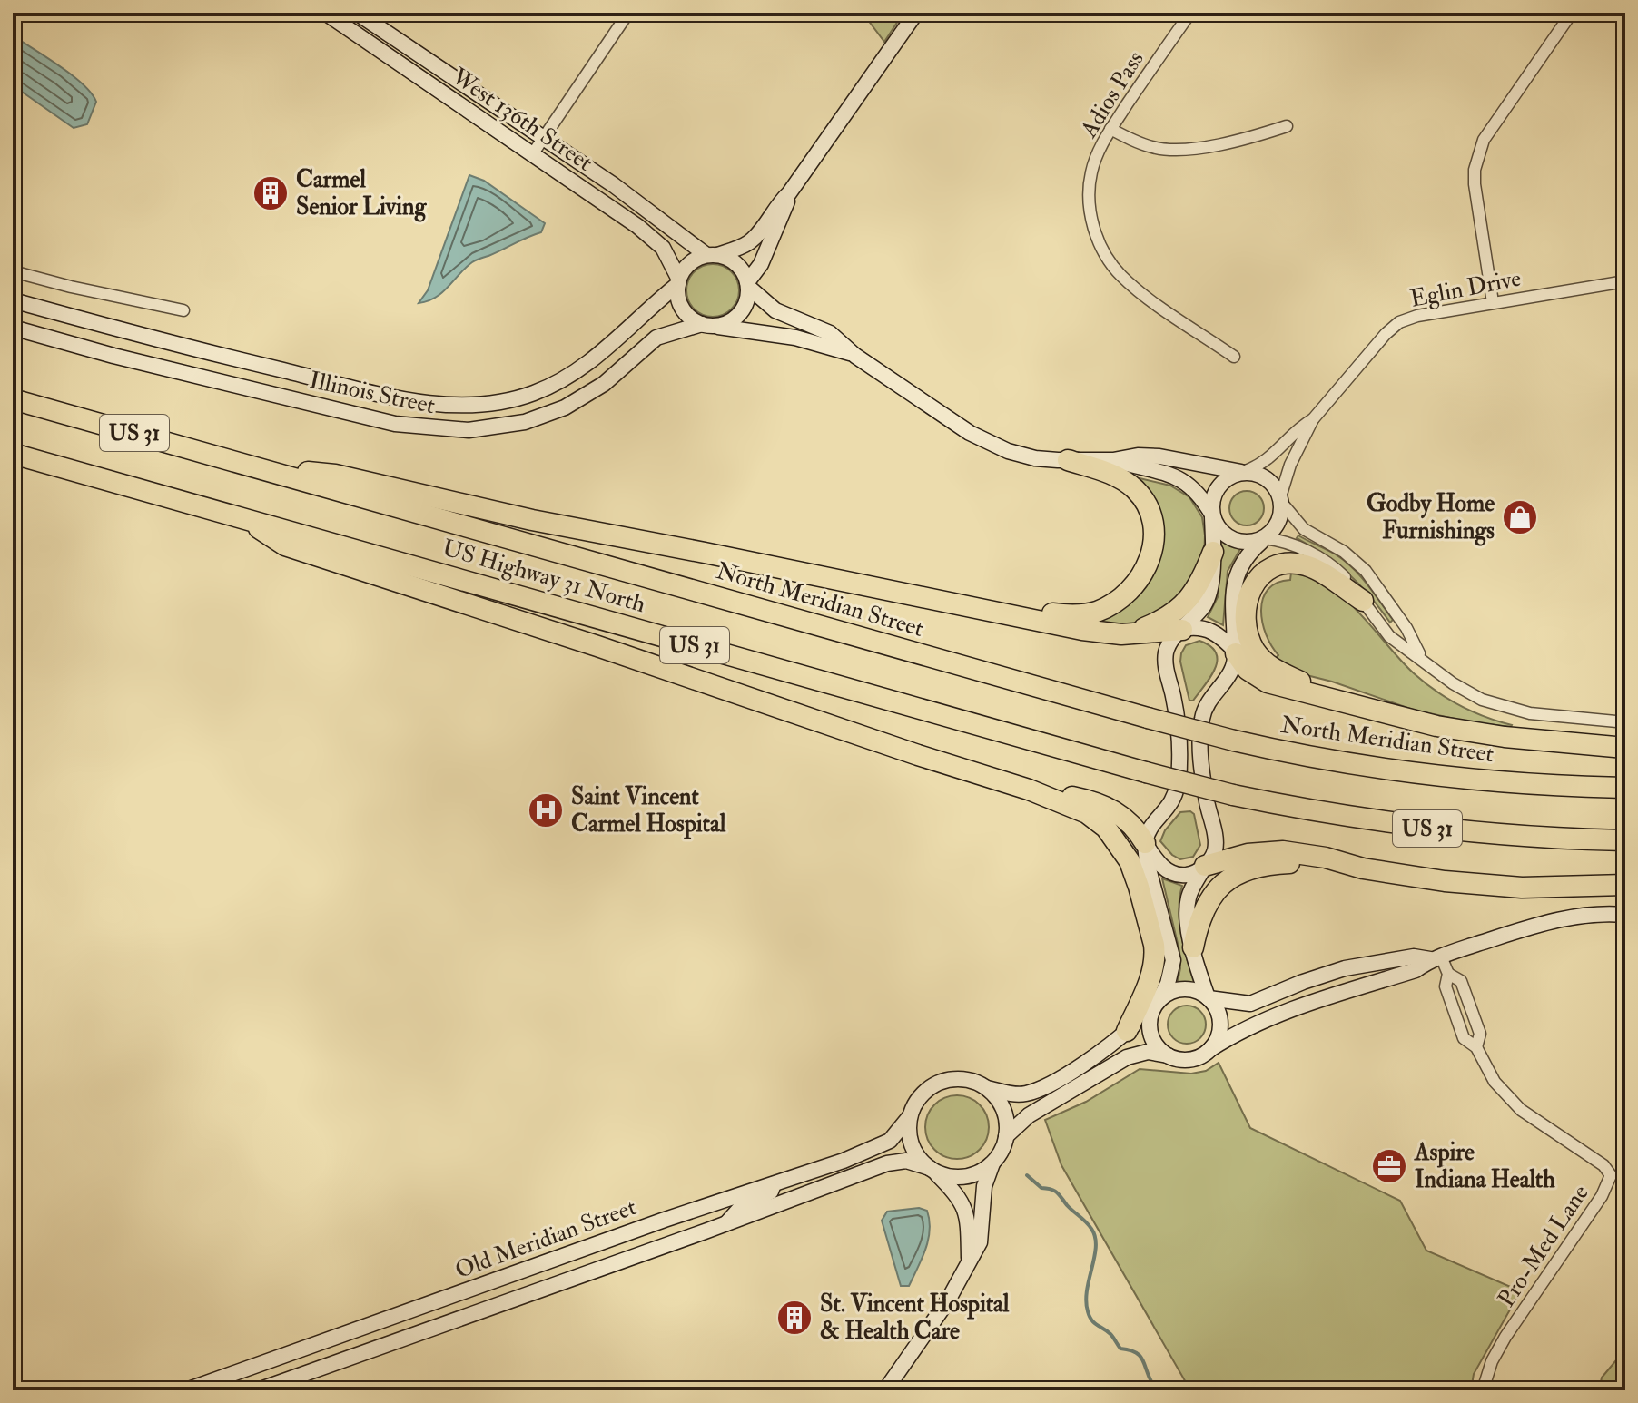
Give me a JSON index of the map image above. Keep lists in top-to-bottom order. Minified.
{"streets":{"highway":["US 31","US Highway 31 North","North Meridian Street"],"street":["Adios Pass","West 136th Street","Eglin Drive","Illinois Street","Old Meridian Street","Pro-Med Lane"]},"crossings":[["West 136th Street","Illinois Street"]],"places":{"building":["Carmel Senior Living","St. Vincent Hospital & Health Care"],"shop":["Godby Home Furnishings"],"hospital":["Saint Vincent Carmel Hospital"],"office":["Aspire Indiana Health"]}}
